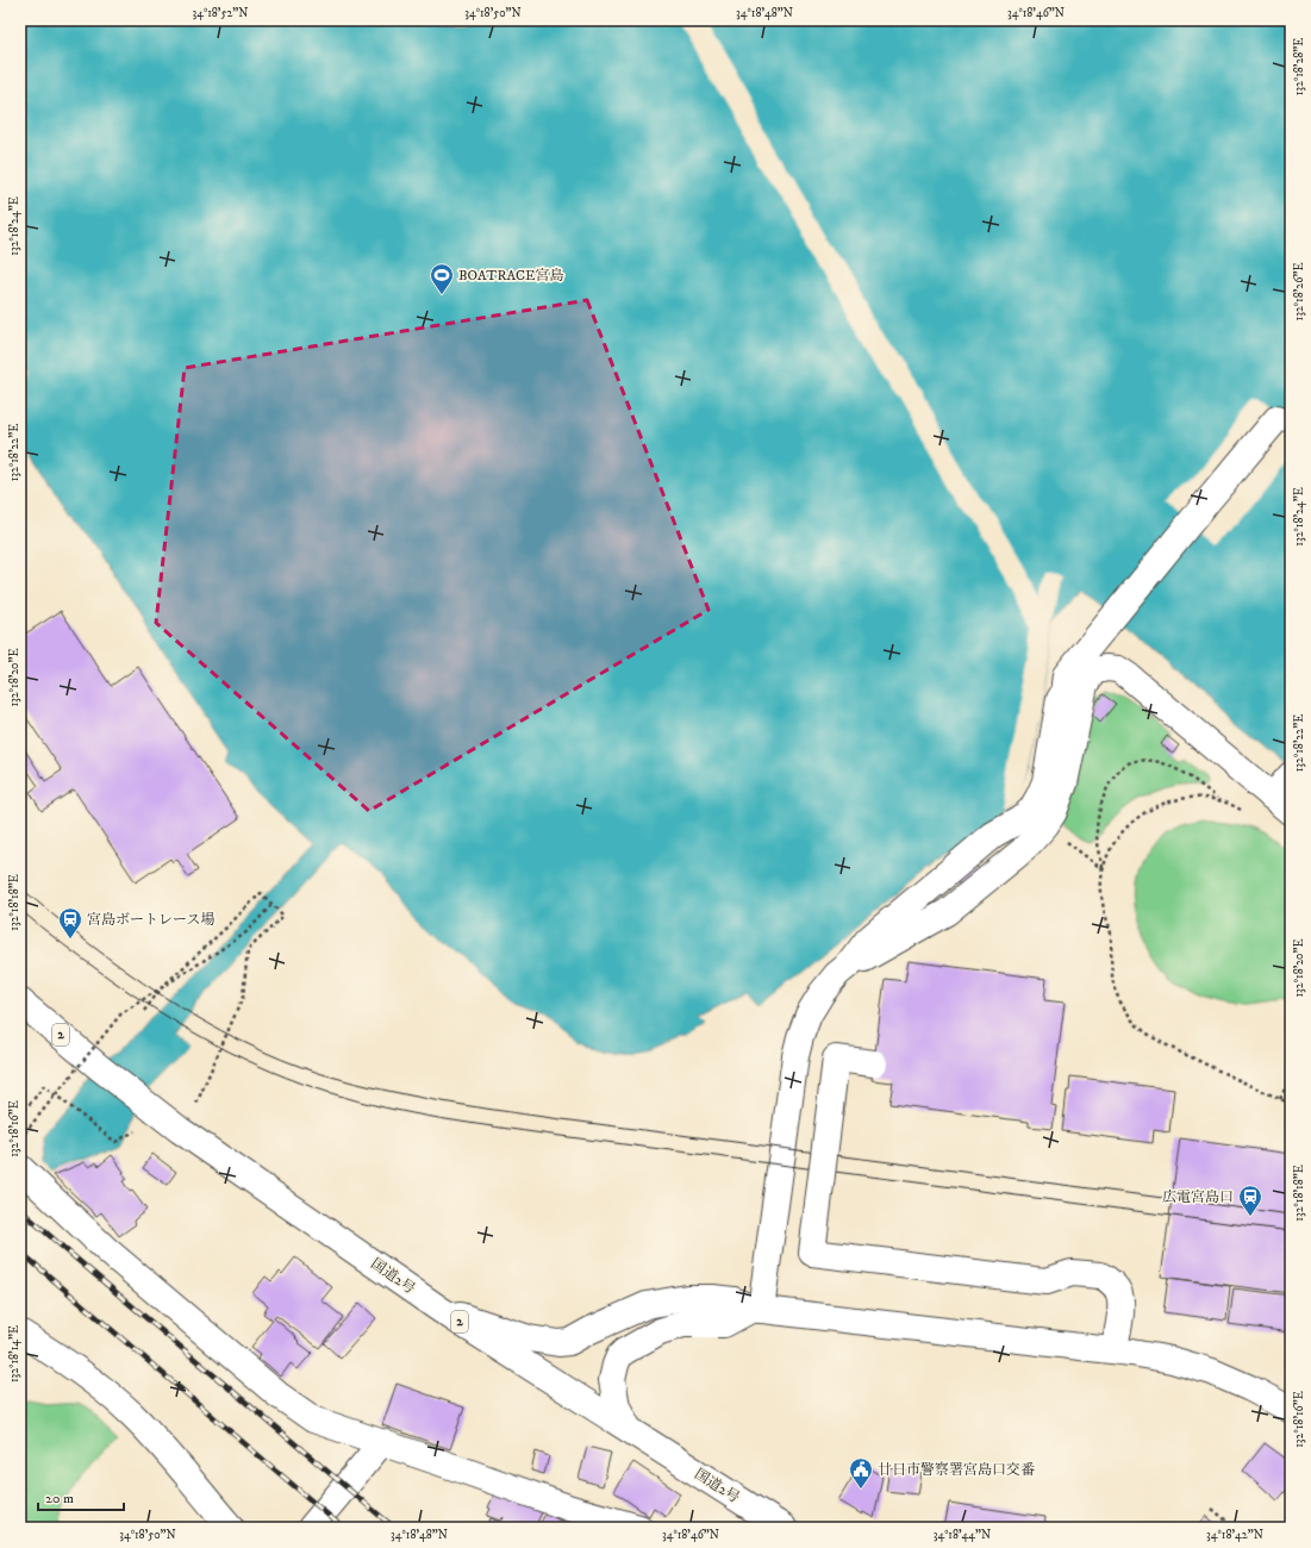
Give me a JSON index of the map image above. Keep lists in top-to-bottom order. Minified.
{"streets":{"main road":["2","国道2号"]},"places":{"sports":["BOATRACE宮島"],"station":["宮島ボートレース場","広電宮島口"],"public building":["廿日市警察署宮島口交番"]},"scale_bar":"20 m","coordinates":["34°18'52\"N","34°18'50\"N","34°18'48\"N","34°18'46\"N","132°18'28\"E","132°18'24\"E","132°18'26\"E","132°18'22\"E","132°18'20\"E","132°18'18\"E","132°18'16\"E","132°18'14\"E","34°18'44\"N","34°18'42\"N"]}
